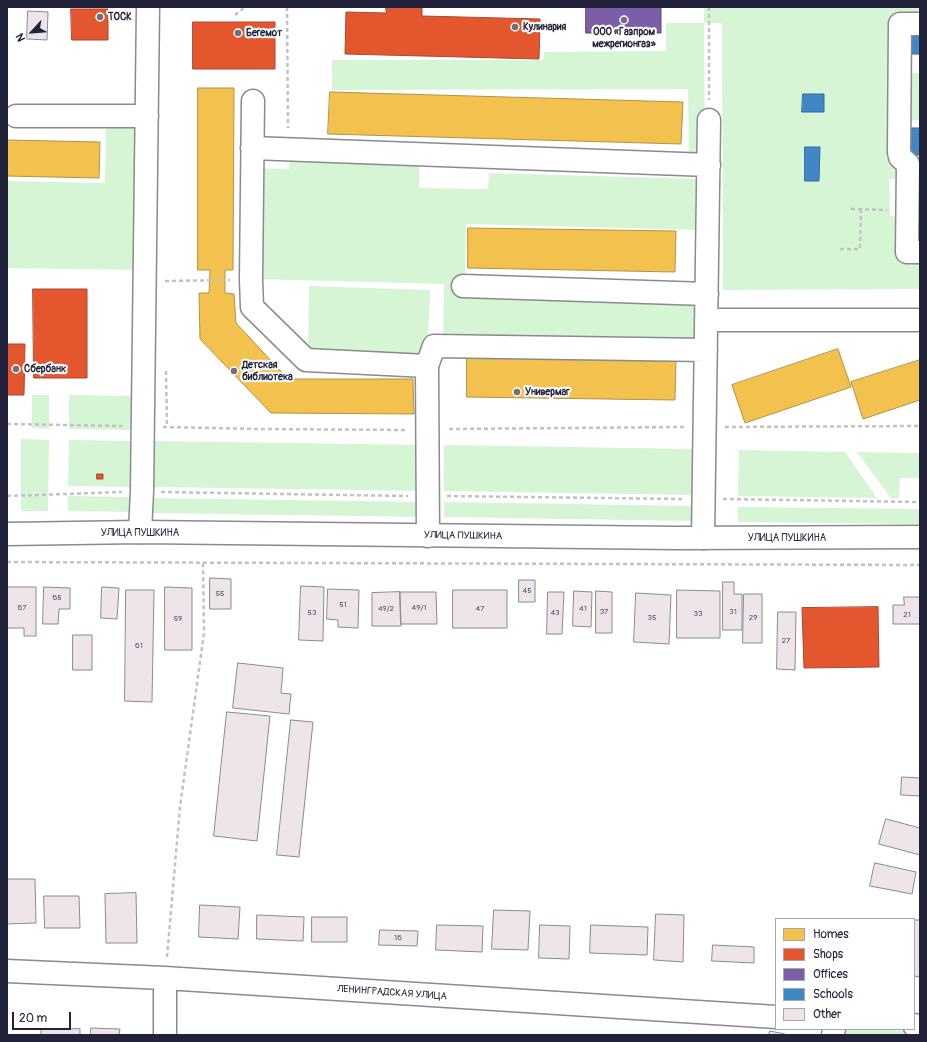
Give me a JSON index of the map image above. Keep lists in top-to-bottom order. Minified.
{"streets":{"street":["УЛИЦА ПУШКИНА","ЛЕНИНГРАДСКАЯ УЛИЦА"]},"places":["ТОСК","ООО «Газпром межрегионгаз»","Кулинария","Бегемот","Сбербанк","Детская библиотека","Универмаг"],"house_numbers":["45","55","65","51","67","49/1","49/2","47","41","37","31","53","43","33","21","35","29","59","27","61","16"],"legend":["Homes","Shops","Offices","Schools","Other"],"scale_bar":"20 m","north":"bottom left"}
